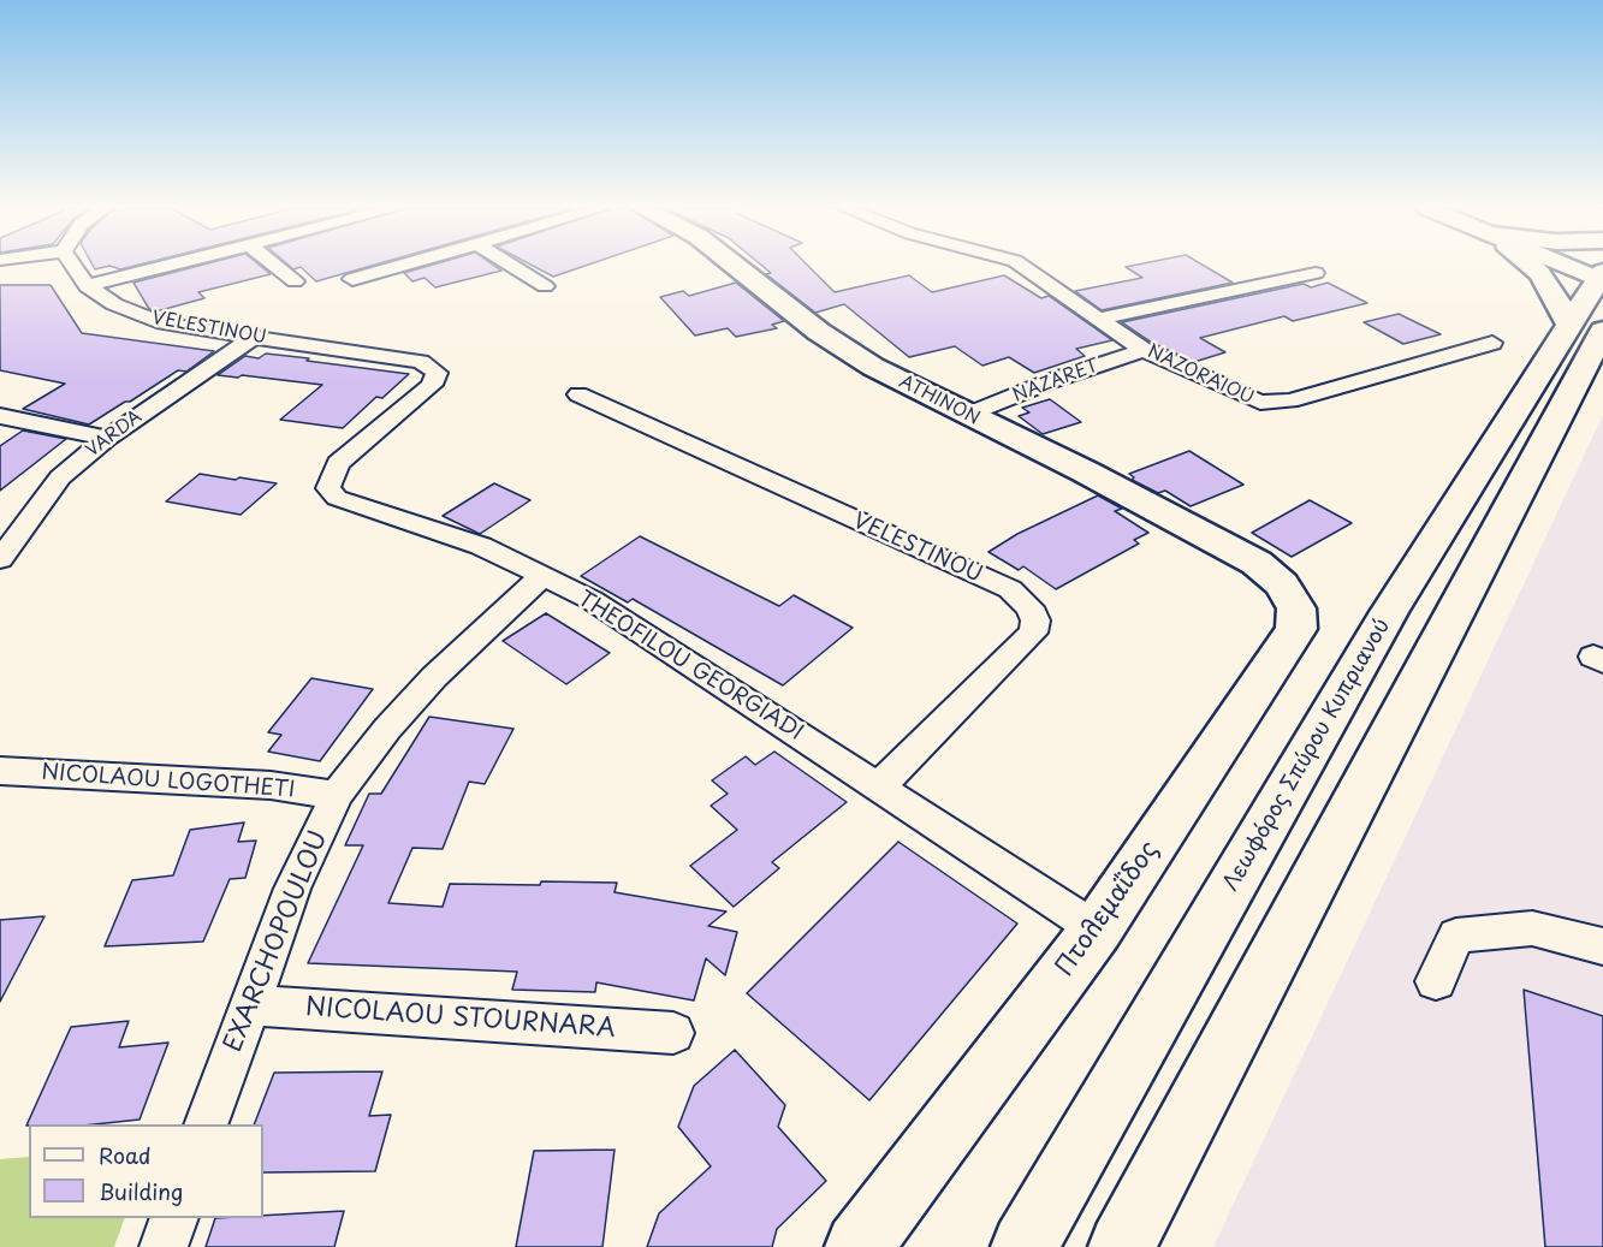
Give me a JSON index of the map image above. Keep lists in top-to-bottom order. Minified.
{"streets":{"main road":["ATHINON","Λεωφόρος Σπύρου Κυπριανού","Πτολεμαΐδος"],"street":["VELESTINOU","NAZORAIOU","NAZARET","VARDA","THEOFILOU GEORGIADI","NICOLAOU LOGOTHETI","EXARCHOPOULOU","NICOLAOU STOURNARA"]},"crossings":[["VELESTINOU","VARDA"],["VELESTINOU","THEOFILOU GEORGIADI"],["NAZORAIOU","NAZARET"],["NAZARET","ATHINON"],["ATHINON","Πτολεμαΐδος"],["THEOFILOU GEORGIADI","Πτολεμαΐδος"],["THEOFILOU GEORGIADI","EXARCHOPOULOU"],["NICOLAOU LOGOTHETI","EXARCHOPOULOU"],["EXARCHOPOULOU","NICOLAOU STOURNARA"]],"legend":["Road","Building"]}
